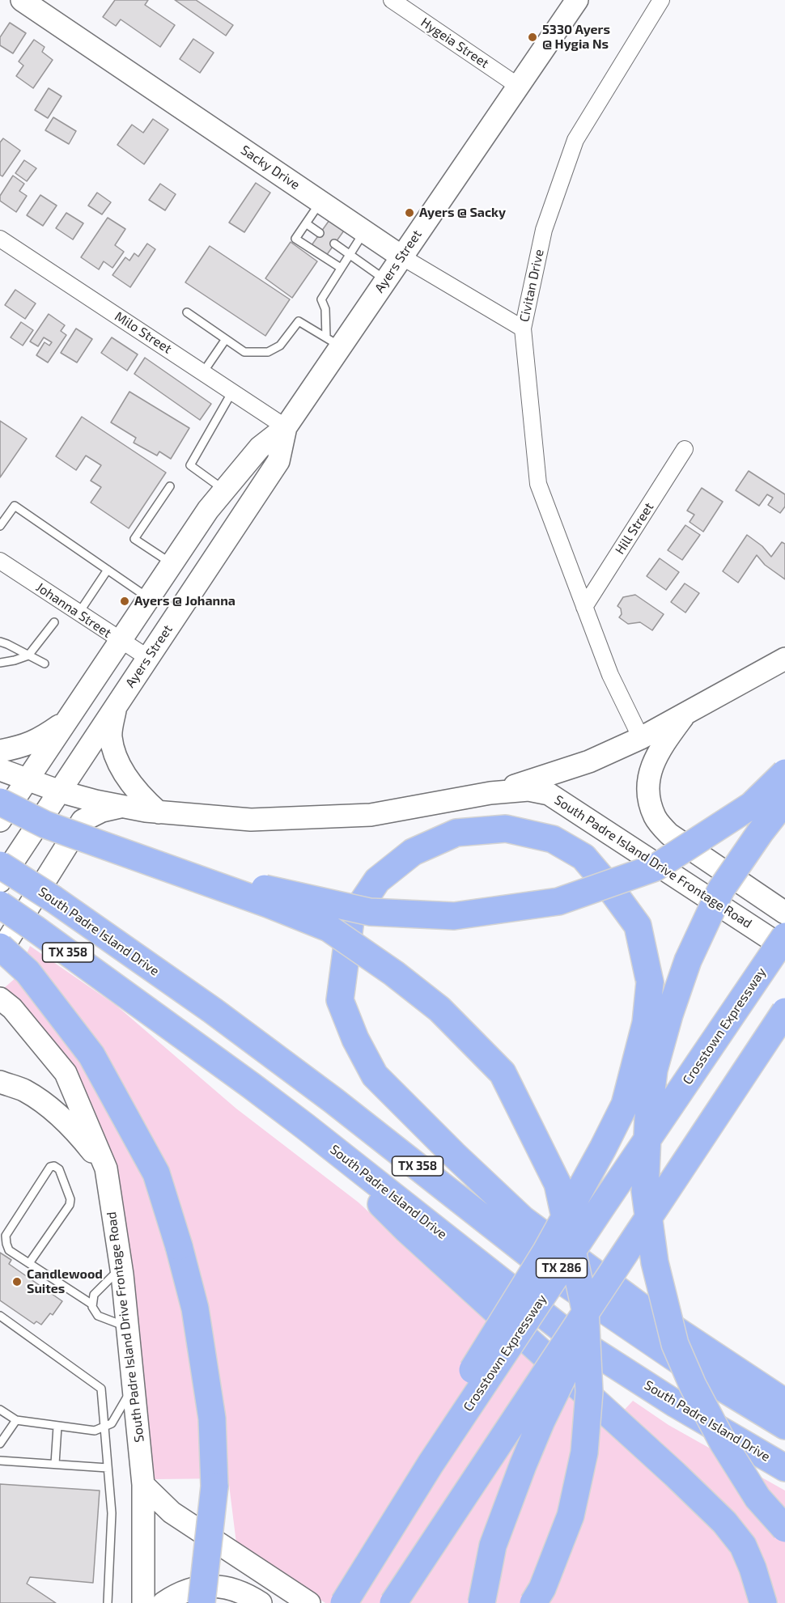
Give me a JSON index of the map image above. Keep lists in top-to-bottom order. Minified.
{"streets":{"highway":["South Padre Island Drive","TX 358","Crosstown Expressway","TX 286"],"main road":["Sacky Drive","Ayers Street","South Padre Island Drive Frontage Road"],"street":["Hygeia Street","Civitan Drive","Milo Street","Hill Street","Johanna Street"]},"crossings":[["Hygeia Street","Ayers Street"],["Sacky Drive","Ayers Street"],["Sacky Drive","Civitan Drive"],["Ayers Street","Milo Street"],["Ayers Street","Johanna Street"],["Ayers Street","South Padre Island Drive Frontage Road"],["Civitan Drive","Hill Street"]],"places":["5330 Ayers @ Hygia Ns","Ayers @ Sacky","Ayers @ Johanna","Candlewood Suites"]}
